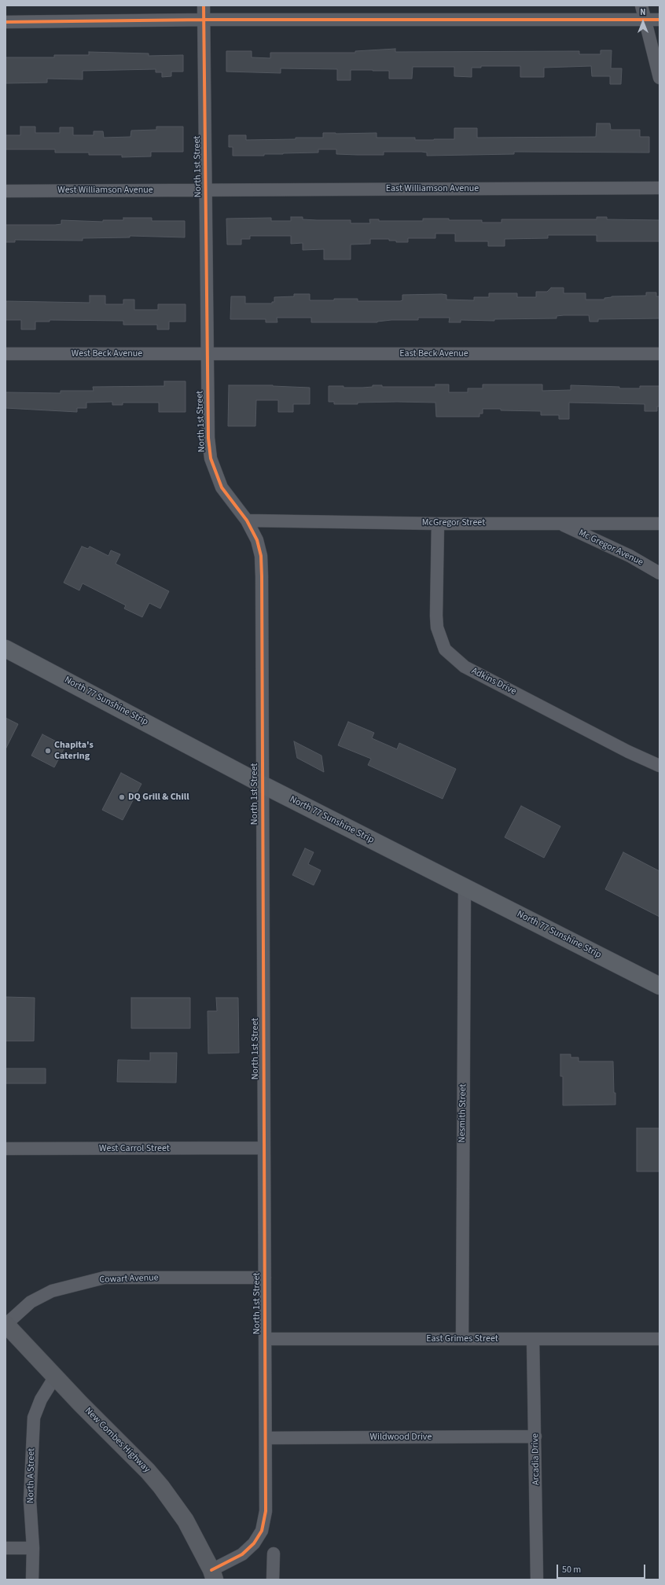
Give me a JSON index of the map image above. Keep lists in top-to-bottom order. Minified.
{"streets":{"main road":["North 77 Sunshine Strip"],"street":["North 1st Street","East Williamson Avenue","West Williamson Avenue","West Beck Avenue","East Beck Avenue","McGregor Street","Mc Gregor Avenue","Adkins Drive","Nesmith Street","West Carrol Street","Cowart Avenue","East Grimes Street","Wildwood Drive","New Combes Highway","Arcadia Drive","North A Street"]},"crossings":[["North 1st Street","East Williamson Avenue"],["North 1st Street","West Williamson Avenue"],["North 1st Street","West Beck Avenue"],["North 1st Street","East Beck Avenue"],["North 1st Street","McGregor Street"],["North 1st Street","North 77 Sunshine Strip"],["North 1st Street","West Carrol Street"],["North 1st Street","Cowart Avenue"],["North 1st Street","East Grimes Street"],["North 1st Street","Wildwood Drive"],["North 1st Street","New Combes Highway"],["East Williamson Avenue","West Williamson Avenue"],["West Beck Avenue","East Beck Avenue"],["McGregor Street","Mc Gregor Avenue"],["McGregor Street","Adkins Drive"],["North 77 Sunshine Strip","Nesmith Street"],["Nesmith Street","East Grimes Street"],["Cowart Avenue","New Combes Highway"],["East Grimes Street","Arcadia Drive"],["Wildwood Drive","Arcadia Drive"],["New Combes Highway","North A Street"]],"places":["Chapita's Catering","DQ Grill & Chill"],"scale_bar":"50 m","north":"top"}
